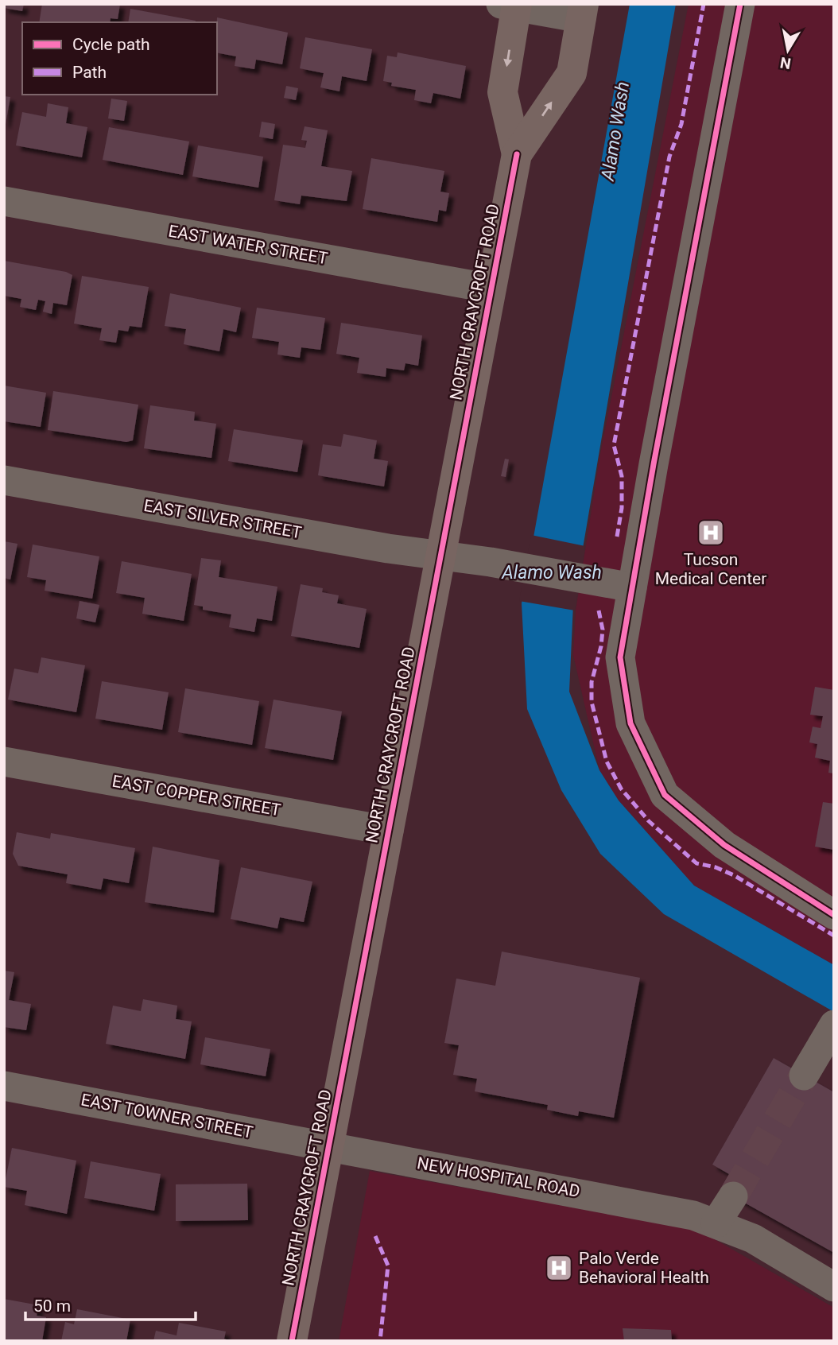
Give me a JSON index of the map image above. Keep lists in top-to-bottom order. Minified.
{"streets":{"main road":["NORTH CRAYCROFT ROAD"],"street":["EAST WATER STREET","EAST SILVER STREET","EAST COPPER STREET","EAST TOWNER STREET","NEW HOSPITAL ROAD"]},"crossings":[["EAST WATER STREET","NORTH CRAYCROFT ROAD"],["NORTH CRAYCROFT ROAD","EAST SILVER STREET"],["NORTH CRAYCROFT ROAD","EAST COPPER STREET"],["NORTH CRAYCROFT ROAD","EAST TOWNER STREET"],["NORTH CRAYCROFT ROAD","NEW HOSPITAL ROAD"],["EAST TOWNER STREET","NEW HOSPITAL ROAD"]],"water":["Alamo Wash"],"places":{"hospital":["Tucson Medical Center","Palo Verde Behavioral Health"]},"legend":["Cycle path","Path"],"scale_bar":"50 m","north":"bottom"}
